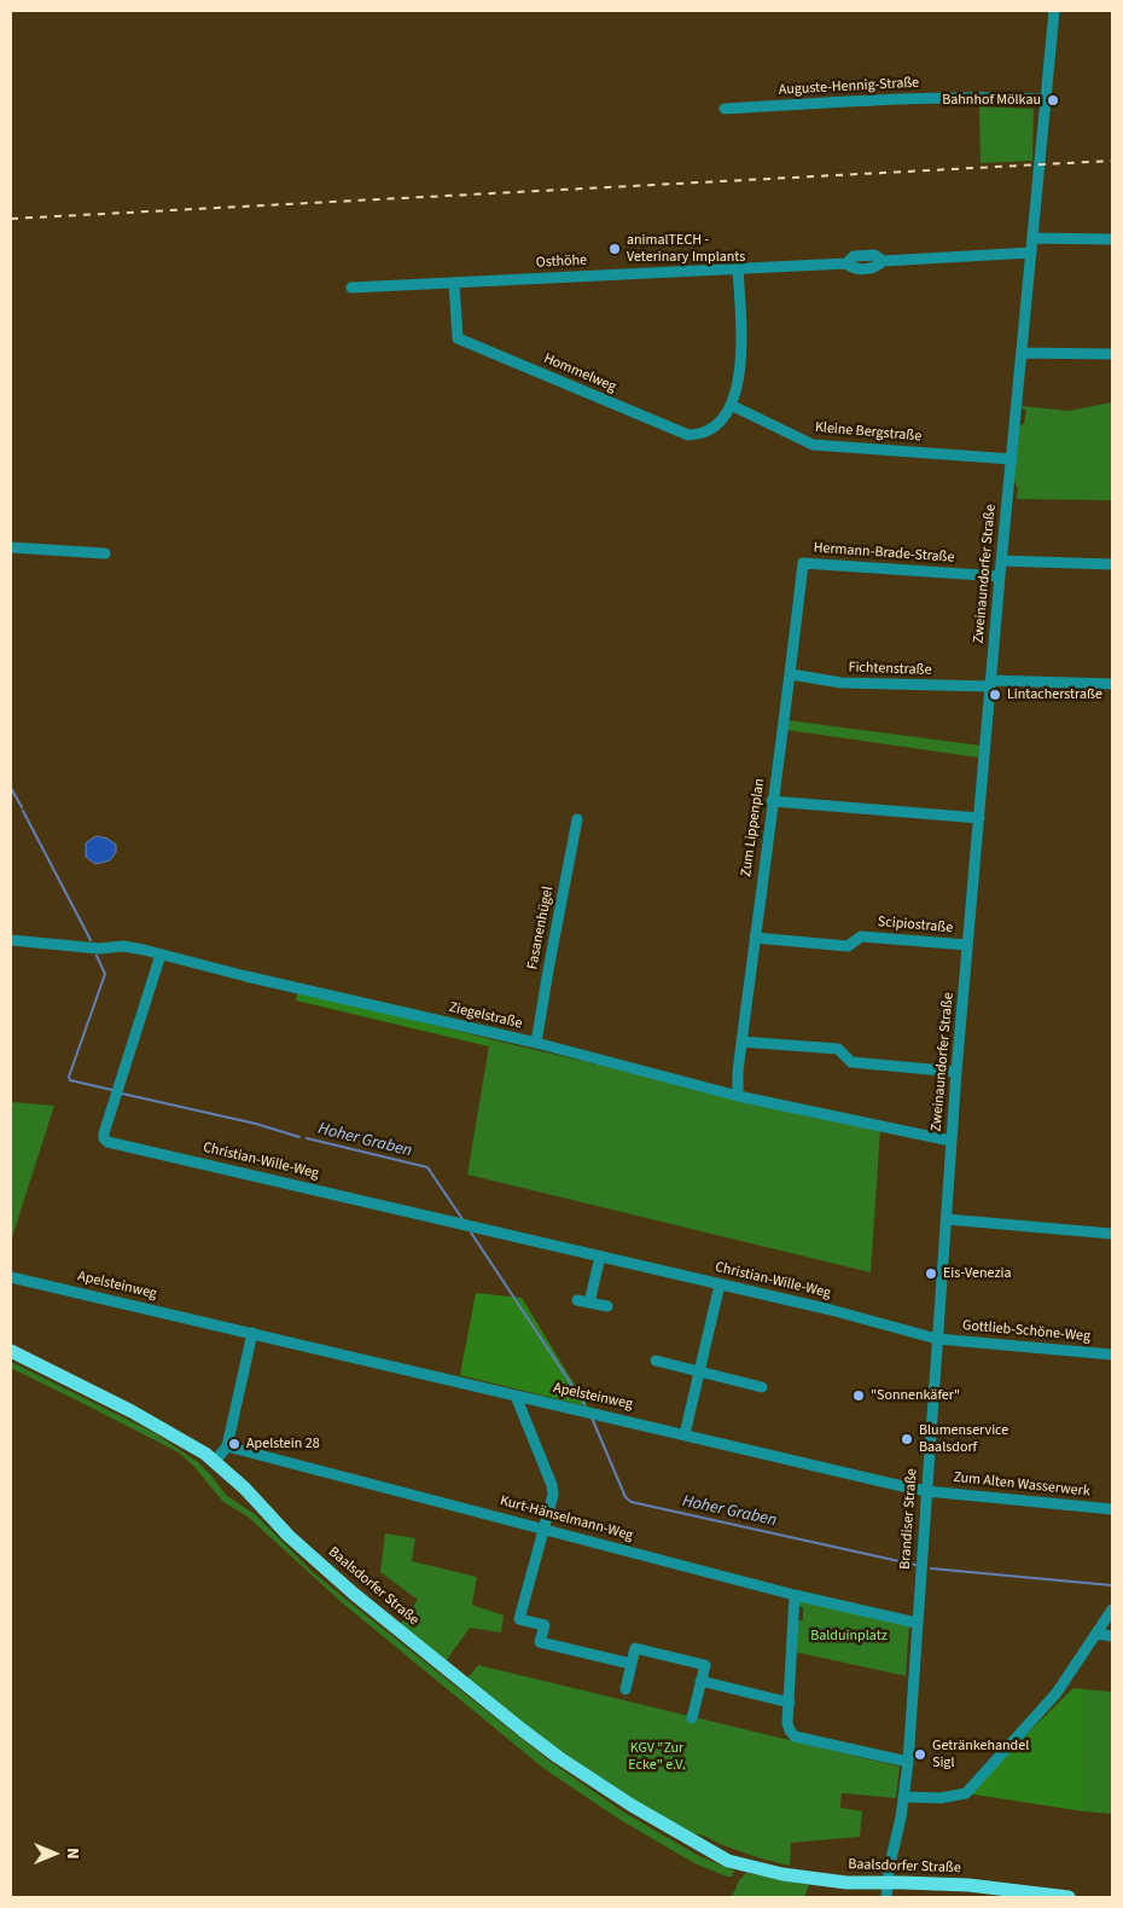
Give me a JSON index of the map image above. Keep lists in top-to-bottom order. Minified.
{"streets":{"main road":["Baalsdorfer Straße"],"street":["Auguste-Hennig-Straße","Osthöhe","Hommelweg","Kleine Bergstraße","Hermann-Brade-Straße","Zweinaundorfer Straße","Fichtenstraße","Zum Lippenplan","Scipiostraße","Fasanenhügel","Ziegelstraße","Christian-Wille-Weg","Apelsteinweg","Gottlieb-Schöne-Weg","Zum Alten Wasserwerk","Kurt-Hänselmann-Weg","Brandiser Straße"]},"crossings":[["Auguste-Hennig-Straße","Zweinaundorfer Straße"],["Osthöhe","Hommelweg"],["Osthöhe","Zweinaundorfer Straße"],["Hommelweg","Kleine Bergstraße"],["Kleine Bergstraße","Zweinaundorfer Straße"],["Hermann-Brade-Straße","Zweinaundorfer Straße"],["Hermann-Brade-Straße","Zum Lippenplan"],["Zweinaundorfer Straße","Fichtenstraße"],["Zweinaundorfer Straße","Scipiostraße"],["Zweinaundorfer Straße","Ziegelstraße"],["Zweinaundorfer Straße","Brandiser Straße"],["Fichtenstraße","Zum Lippenplan"],["Zum Lippenplan","Scipiostraße"],["Zum Lippenplan","Ziegelstraße"],["Fasanenhügel","Ziegelstraße"],["Ziegelstraße","Christian-Wille-Weg"],["Ziegelstraße","Brandiser Straße"],["Christian-Wille-Weg","Gottlieb-Schöne-Weg"],["Christian-Wille-Weg","Brandiser Straße"],["Apelsteinweg","Zum Alten Wasserwerk"],["Apelsteinweg","Brandiser Straße"],["Gottlieb-Schöne-Weg","Brandiser Straße"],["Zum Alten Wasserwerk","Brandiser Straße"],["Kurt-Hänselmann-Weg","Brandiser Straße"],["Brandiser Straße","Baalsdorfer Straße"]],"water":["Hoher Graben"],"parks":["Balduinplatz","KGV \"Zur Ecke\" e.V."],"places":["Bahnhof Mölkau","animalTECH - Veterinary Implants","Lintacherstraße","Eis-Venezia","\"Sonnenkäfer\"","Blumenservice Baalsdorf","Apelstein 28","Getränkehandel Sigl"],"north":"right"}
